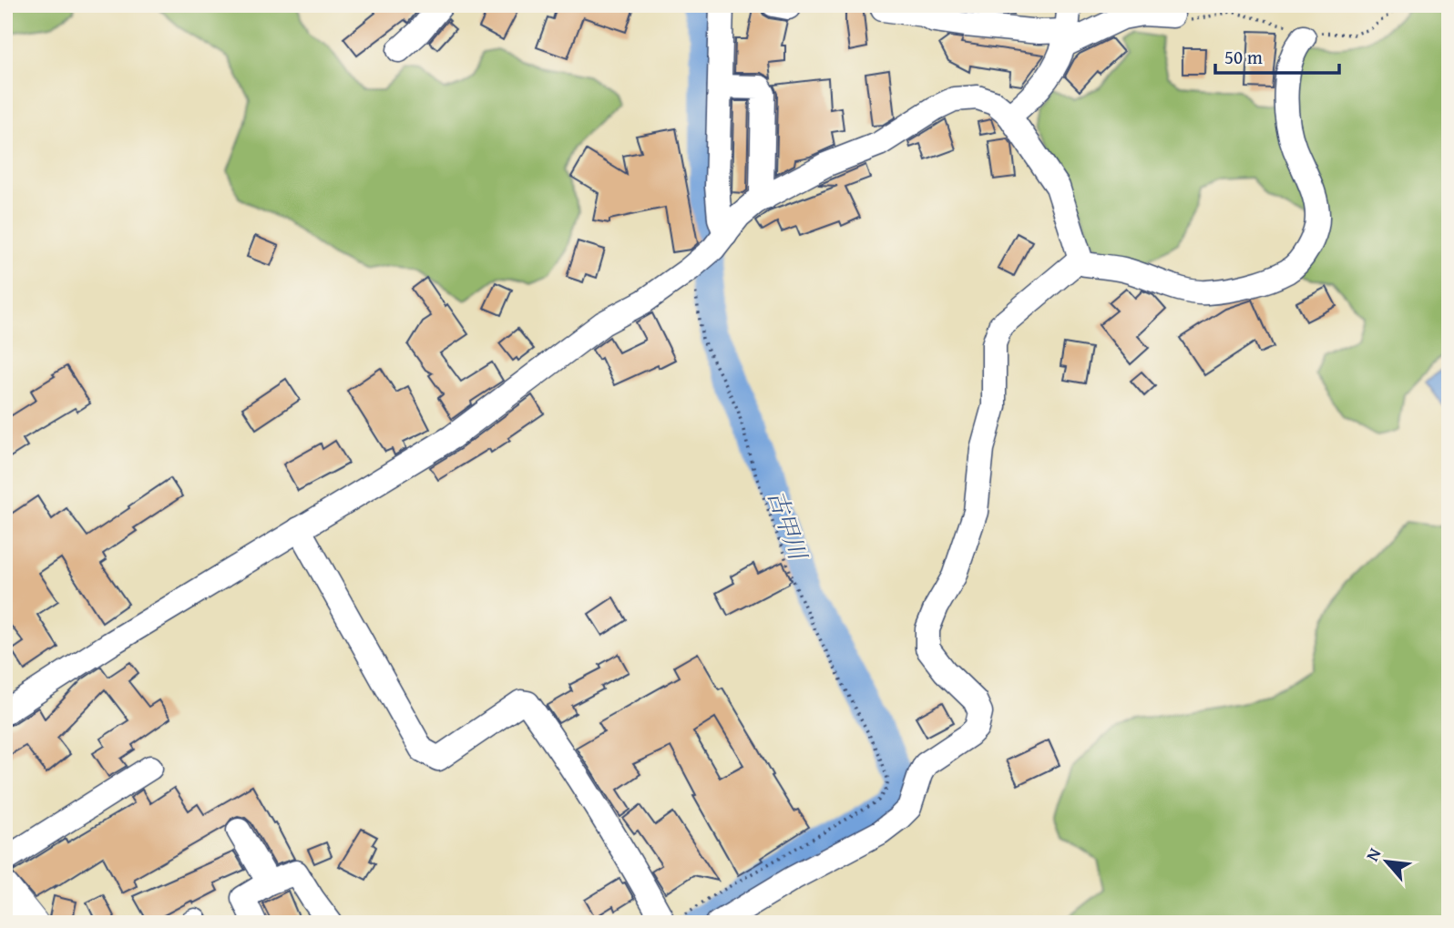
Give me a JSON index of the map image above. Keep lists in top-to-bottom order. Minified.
{"water":["古甲川"],"scale_bar":"50 m","north":"top left"}
